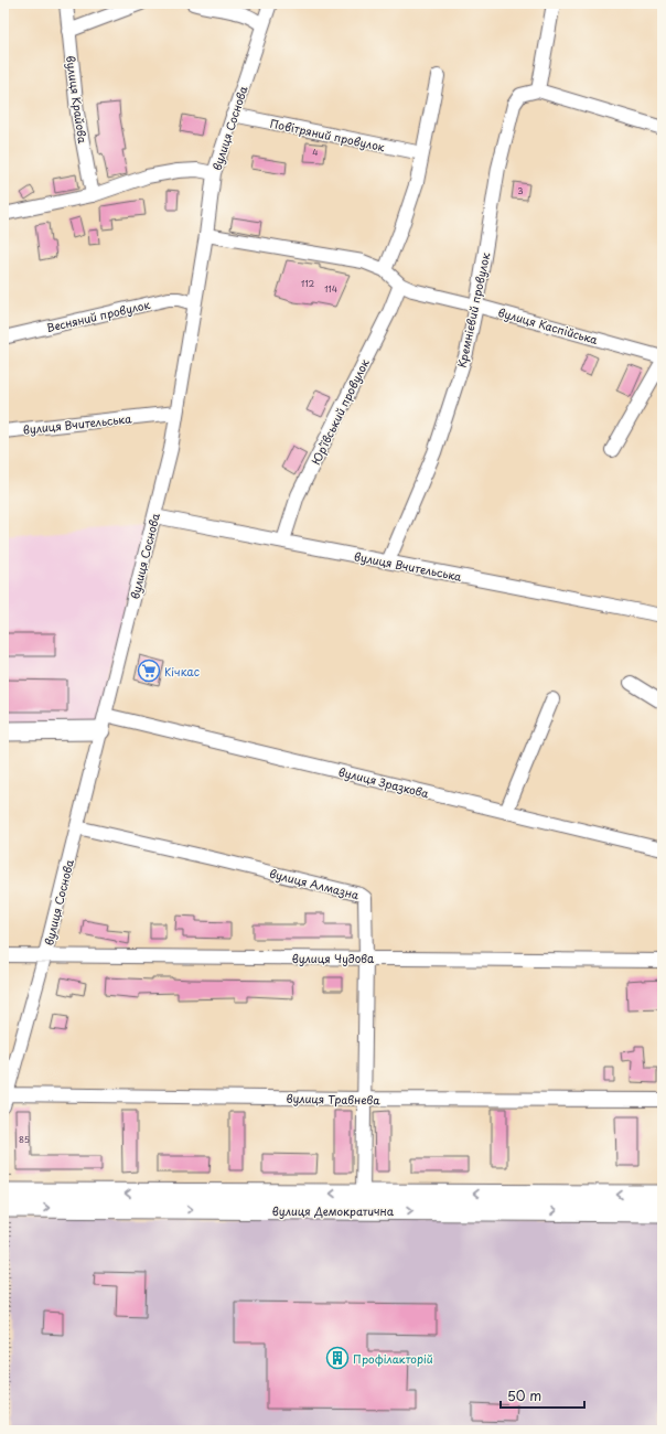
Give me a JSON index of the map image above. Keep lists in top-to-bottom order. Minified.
{"streets":{"street":["вулиця Крайова","вулиця Соснова","Повітряний провулок","Кремнієвий провулок","Весняний провулок","вулиця Каспійська","Юр’ївський провулок","вулиця Вчительська","вулиця Зразкова","вулиця Алмазна","вулиця Чудова","вулиця Травнева","вулиця Демократична"]},"crossings":[["вулиця Соснова","Повітряний провулок"],["вулиця Соснова","Весняний провулок"],["вулиця Соснова","вулиця Каспійська"],["вулиця Соснова","вулиця Вчительська"],["вулиця Соснова","вулиця Зразкова"],["вулиця Соснова","вулиця Алмазна"],["вулиця Соснова","вулиця Чудова"],["вулиця Соснова","вулиця Травнева"],["Кремнієвий провулок","вулиця Каспійська"],["Кремнієвий провулок","вулиця Вчительська"],["вулиця Каспійська","Юр’ївський провулок"],["Юр’ївський провулок","вулиця Вчительська"],["вулиця Алмазна","вулиця Чудова"],["вулиця Алмазна","вулиця Травнева"],["вулиця Алмазна","вулиця Демократична"]],"places":{"supermarket":["Кічкас"],"building":["Профілакторій"]},"house_numbers":["4","3","112","114","85"],"scale_bar":"50 m"}
